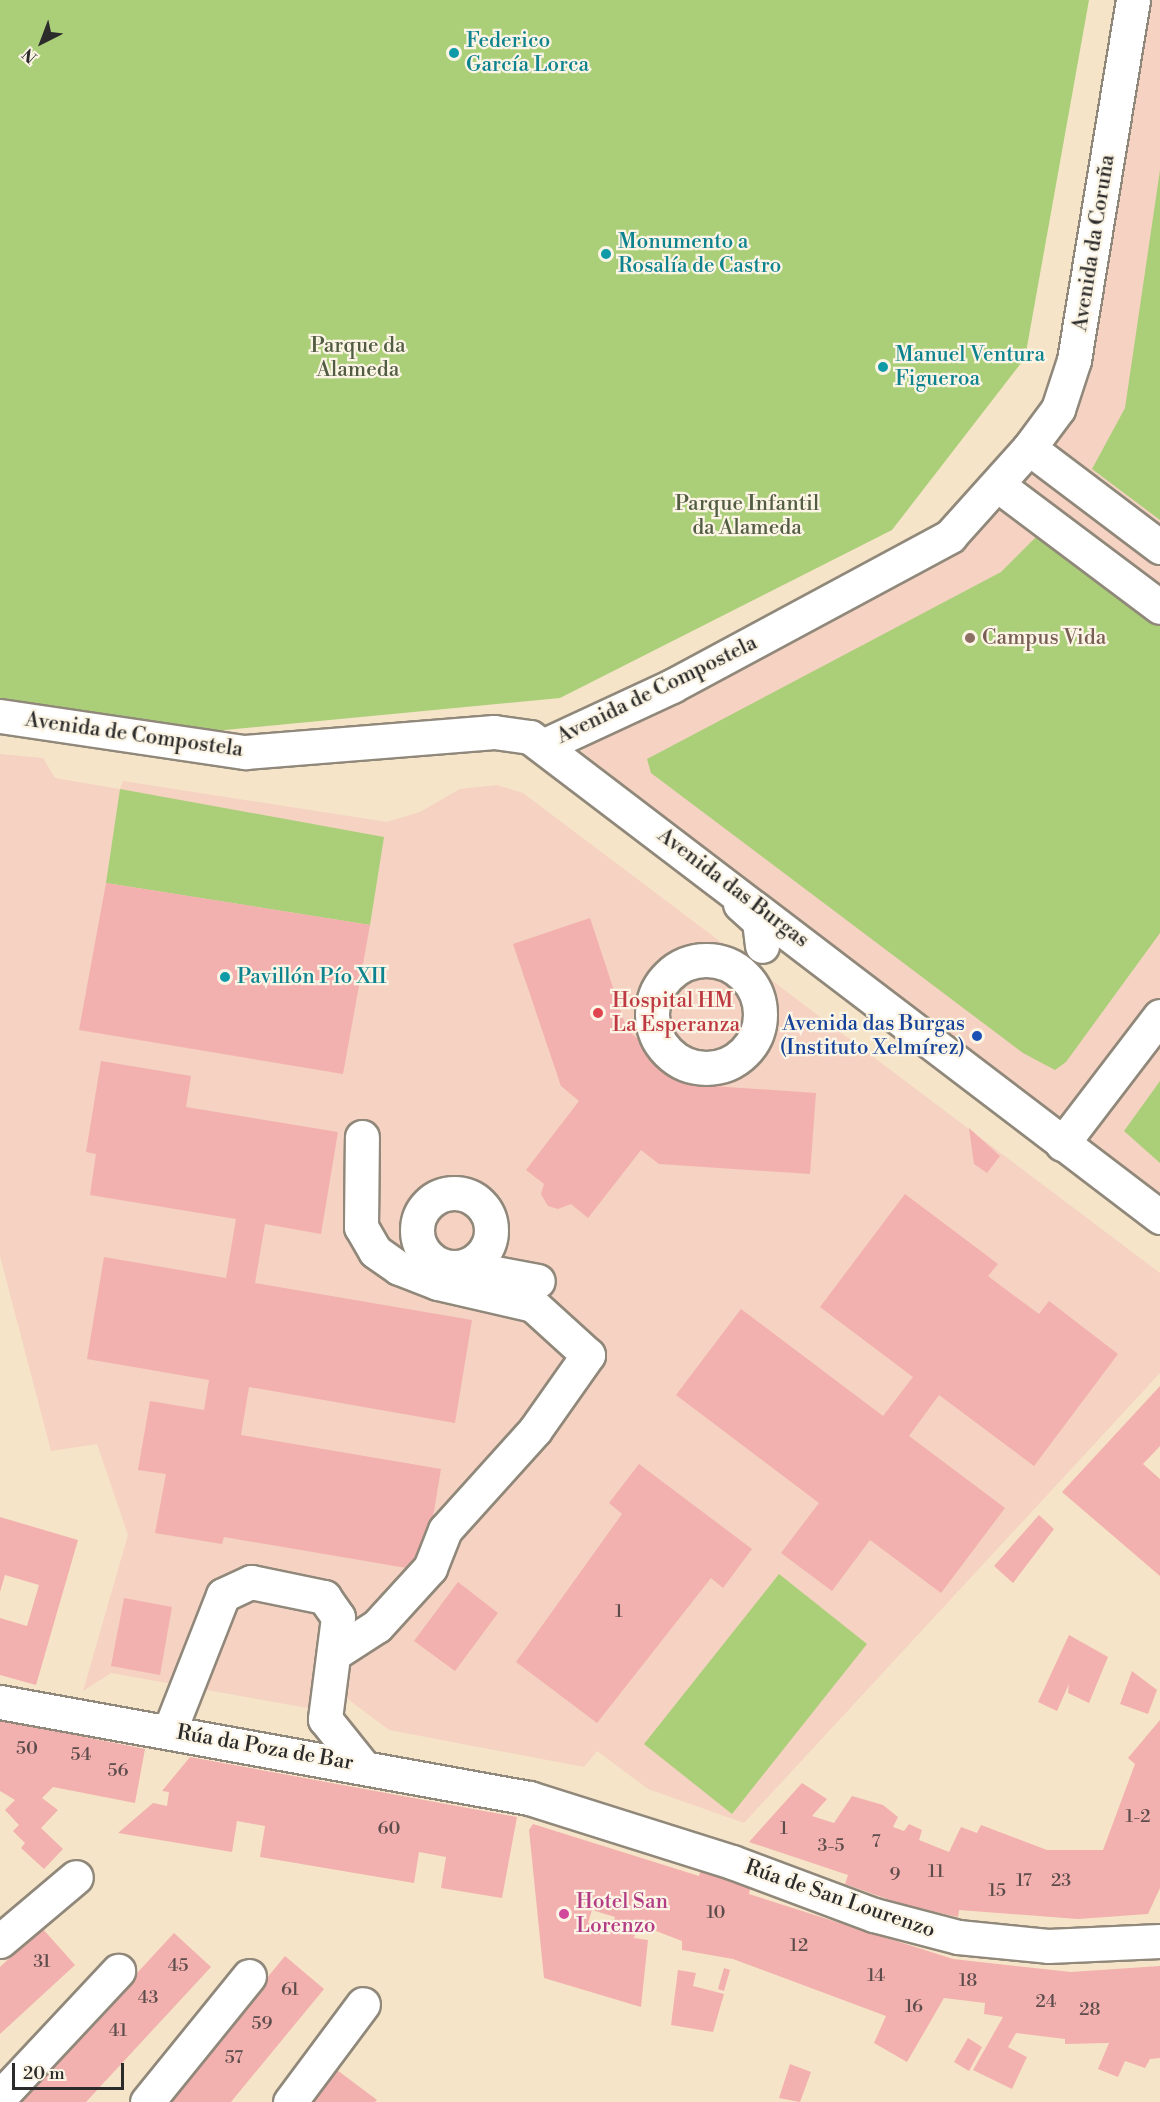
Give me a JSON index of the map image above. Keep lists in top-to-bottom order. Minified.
{"streets":{"street":["Avenida da Coruña","Avenida de Compostela","Avenida das Burgas","Rúa da Poza de Bar","Rúa de San Lourenzo"]},"crossings":[["Avenida da Coruña","Avenida de Compostela"],["Avenida de Compostela","Avenida das Burgas"],["Rúa da Poza de Bar","Rúa de San Lourenzo"]],"parks":["Parque da Alameda","Parque Infantil da Alameda"],"places":["Federico García Lorca","Monumento a Rosalía de Castro","Manuel Ventura Figueroa","Campus Vida","Pavillón Pío XII","Hospital HM La Esperanza","Avenida das Burgas (Instituto Xelmírez)","Hotel San Lorenzo"],"house_numbers":["1","50","54","56","1-2","60","1","7","3-5","11","9","17","23","15","10","12","31","45","14","18","61","43","24","16","28","59","41","57"],"scale_bar":"20 m","north":"bottom left"}
